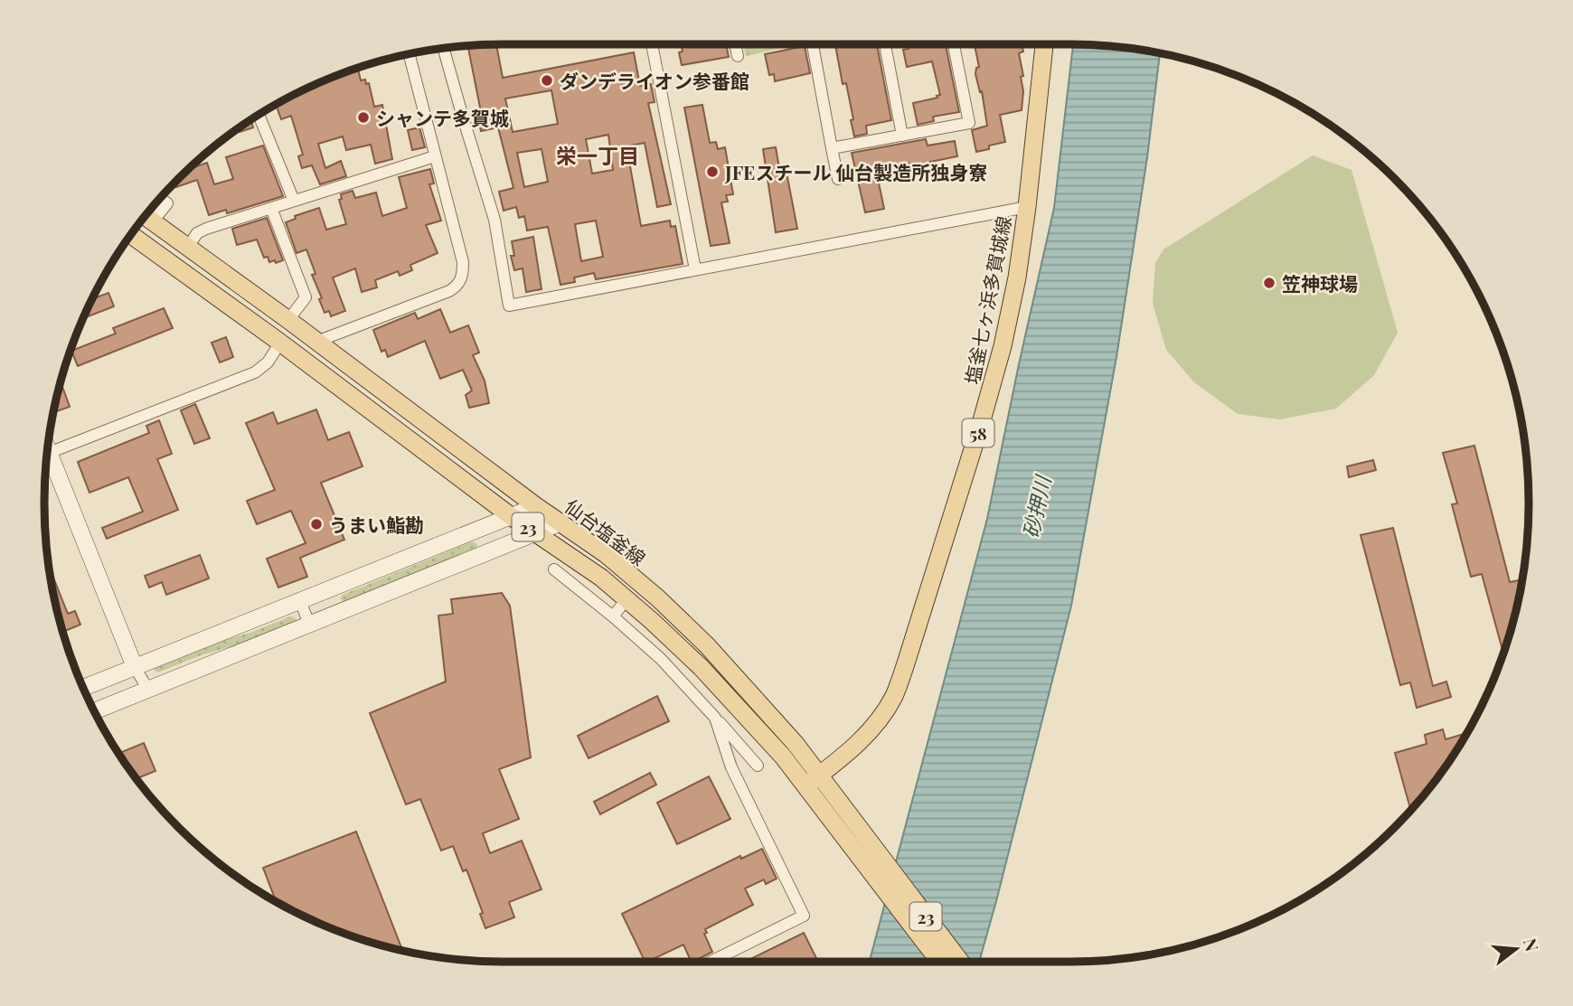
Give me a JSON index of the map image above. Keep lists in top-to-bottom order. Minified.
{"streets":{"main road":["塩釜七ヶ浜多賀城線","58","23","仙台塩釜線"]},"crossings":[["塩釜七ヶ浜多賀城線","仙台塩釜線"]],"districts":["栄一丁目"],"water":["砂押川"],"places":["ダンデライオン参番館","シャンテ多賀城","JFEスチール 仙台製造所独身寮","笠神球場","うまい鮨勘"],"north":"right"}
